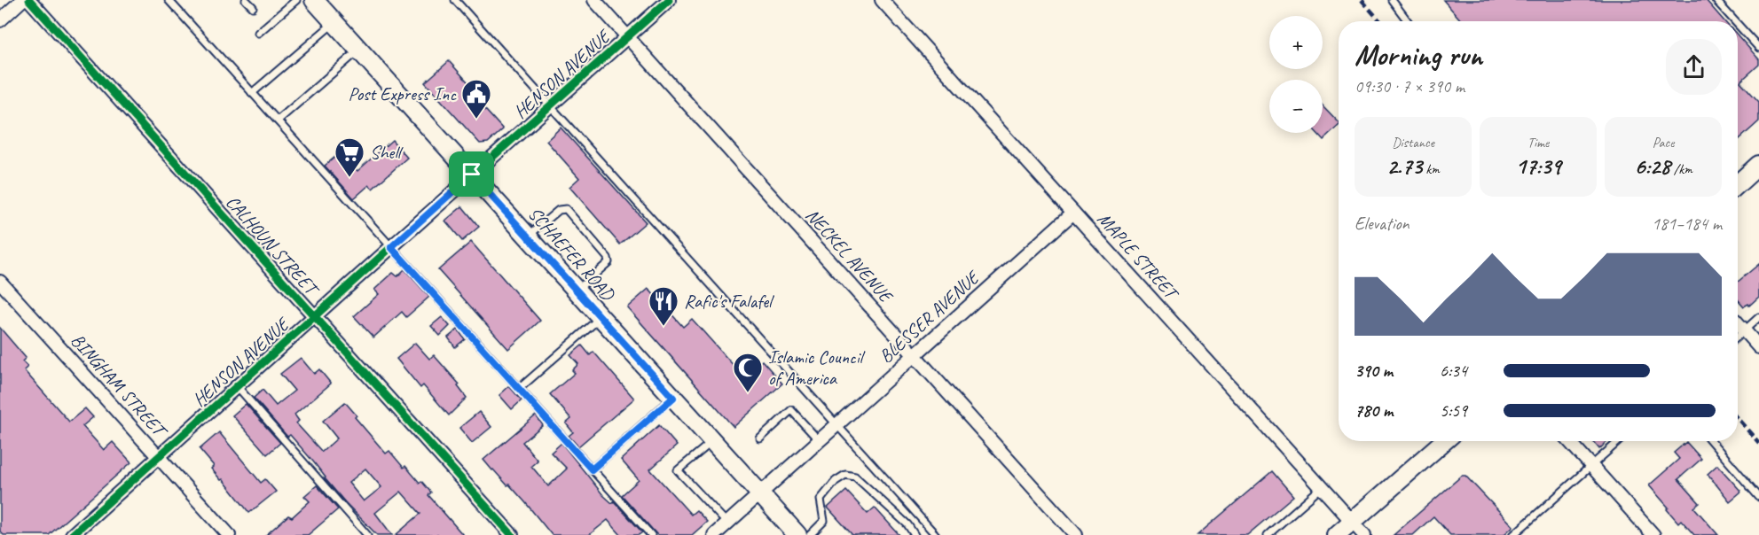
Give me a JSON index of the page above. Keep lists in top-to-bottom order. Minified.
{"streets":{"main road":["SCHAEFER ROAD"],"street":["HENSON AVENUE","CALHOUN STREET","NECKEL AVENUE","MAPLE STREET","BLESSER AVENUE","BINGHAM STREET"]},"crossings":[["HENSON AVENUE","CALHOUN STREET"],["HENSON AVENUE","SCHAEFER ROAD"],["HENSON AVENUE","NECKEL AVENUE"],["HENSON AVENUE","BINGHAM STREET"],["SCHAEFER ROAD","BLESSER AVENUE"],["NECKEL AVENUE","BLESSER AVENUE"],["MAPLE STREET","BLESSER AVENUE"]],"places":{"public building":["Post Express Inc"],"supermarket":["Shell"],"restaurant":["Rafic's Falafel"],"mosque":["Islamic Council of America"]},"page":{"map_buttons":["+","−"],"heading":["Morning run","09:30 · 7 × 390 m"],"stats":[["Distance","2.73 km"],["Time","17:39"],["Pace","6:28 /km"]],"chart":["Elevation","181–184 m"],"list":[{"name":"390 m","note":"6:34"},{"name":"780 m","note":"5:59"}]}}
